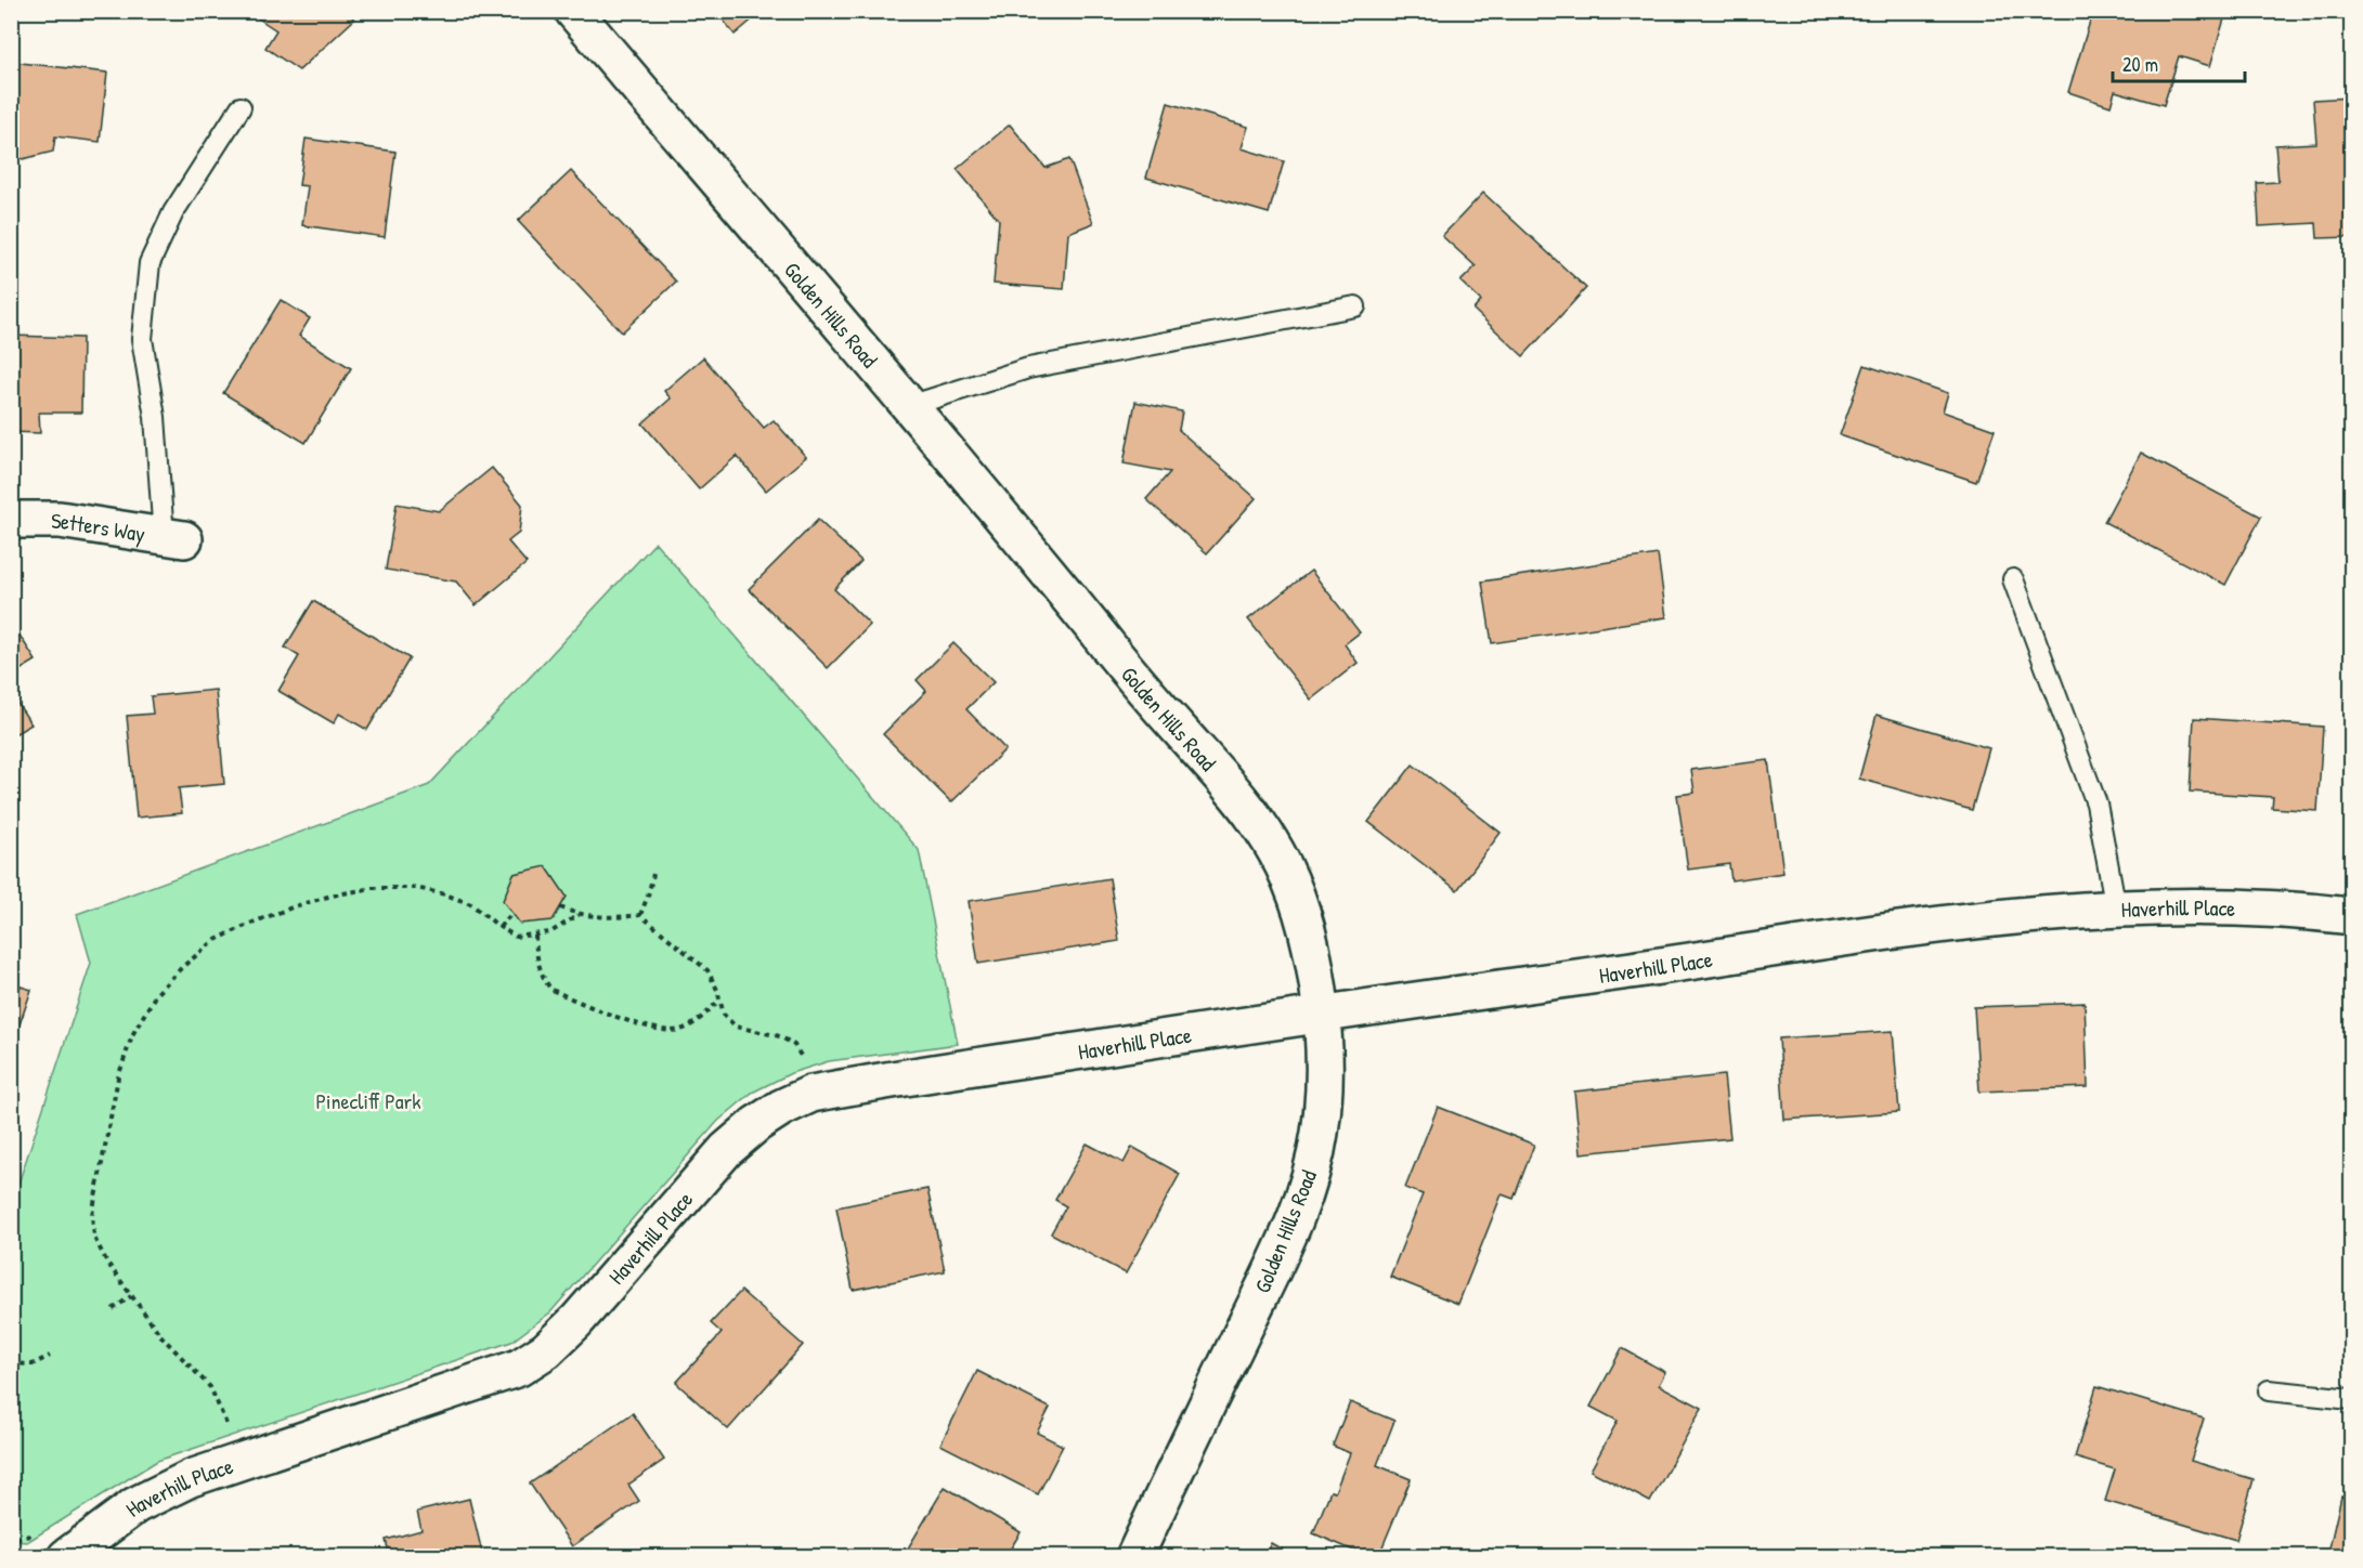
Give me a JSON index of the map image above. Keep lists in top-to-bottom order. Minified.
{"streets":{"street":["Golden Hills Road","Setters Way","Haverhill Place"]},"crossings":[["Golden Hills Road","Haverhill Place"]],"parks":["Pinecliff Park"],"scale_bar":"20 m"}
